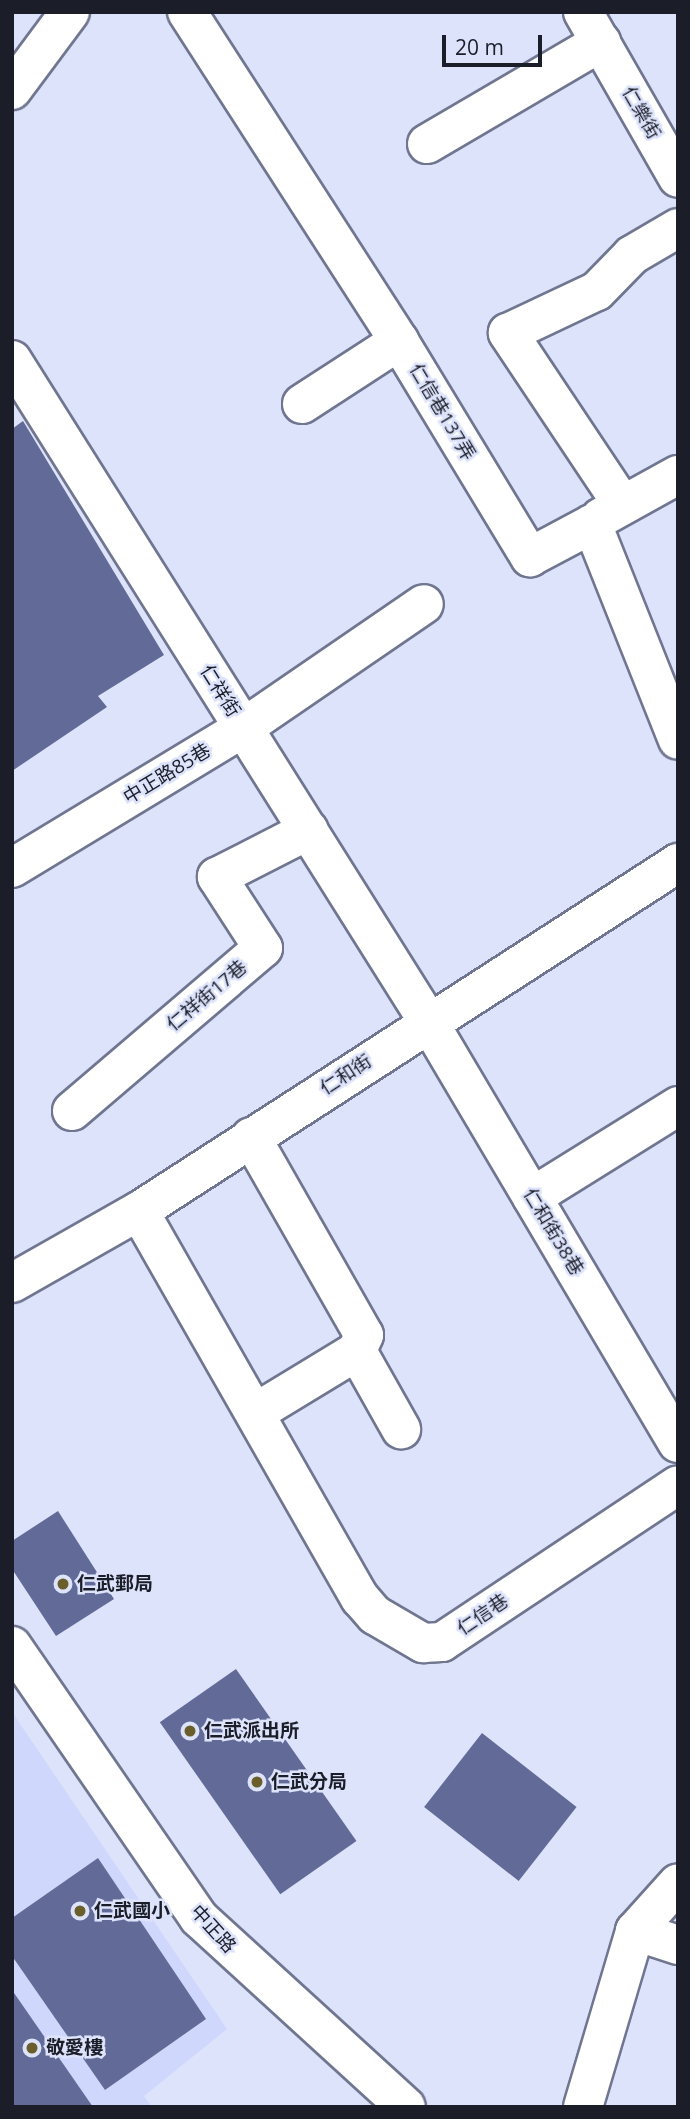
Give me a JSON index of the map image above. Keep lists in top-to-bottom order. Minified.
{"streets":{"street":["仁樂街","仁信巷137弄","仁祥街","中正路85巷","仁祥街17巷","仁和街","仁和街38巷","仁信巷","中正路"]},"crossings":[["仁祥街","中正路85巷"],["仁祥街","仁祥街17巷"],["仁祥街","仁和街"],["仁祥街","仁和街38巷"],["仁和街","仁和街38巷"],["仁和街","仁信巷"]],"places":["仁武郵局","仁武派出所","仁武分局","仁武國小","敬愛樓"],"scale_bar":"20 m"}
